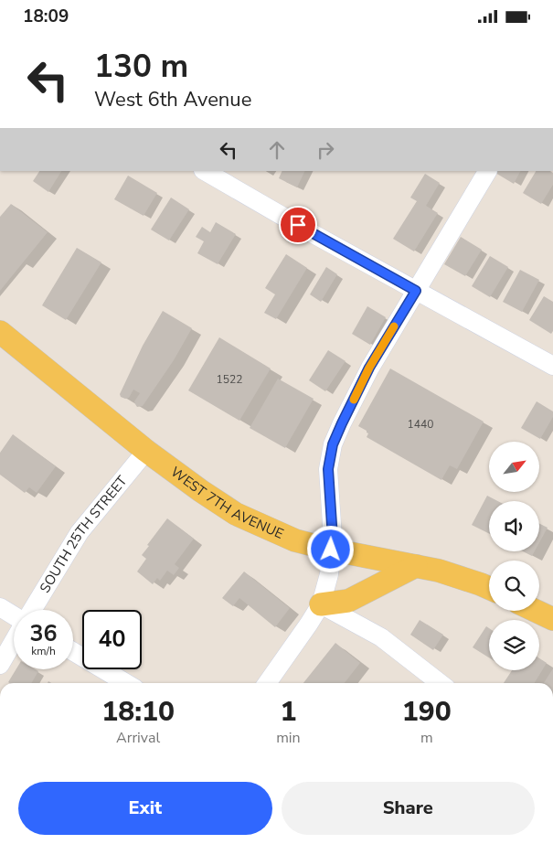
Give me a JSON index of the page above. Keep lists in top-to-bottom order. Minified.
{"streets":{"main road":["WEST 7TH AVENUE"],"street":["SOUTH 25TH STREET"]},"crossings":[["WEST 7TH AVENUE","SOUTH 25TH STREET"]],"house_numbers":["1522","1440"],"north":"top right","page":{"status":"18:09","turn":["130 m","West 6th Avenue"],"speed":"36 km/h","limit":"40","eta":["18:10","Arrival","1","min","190","m"],"buttons":["Exit","Share"]}}
